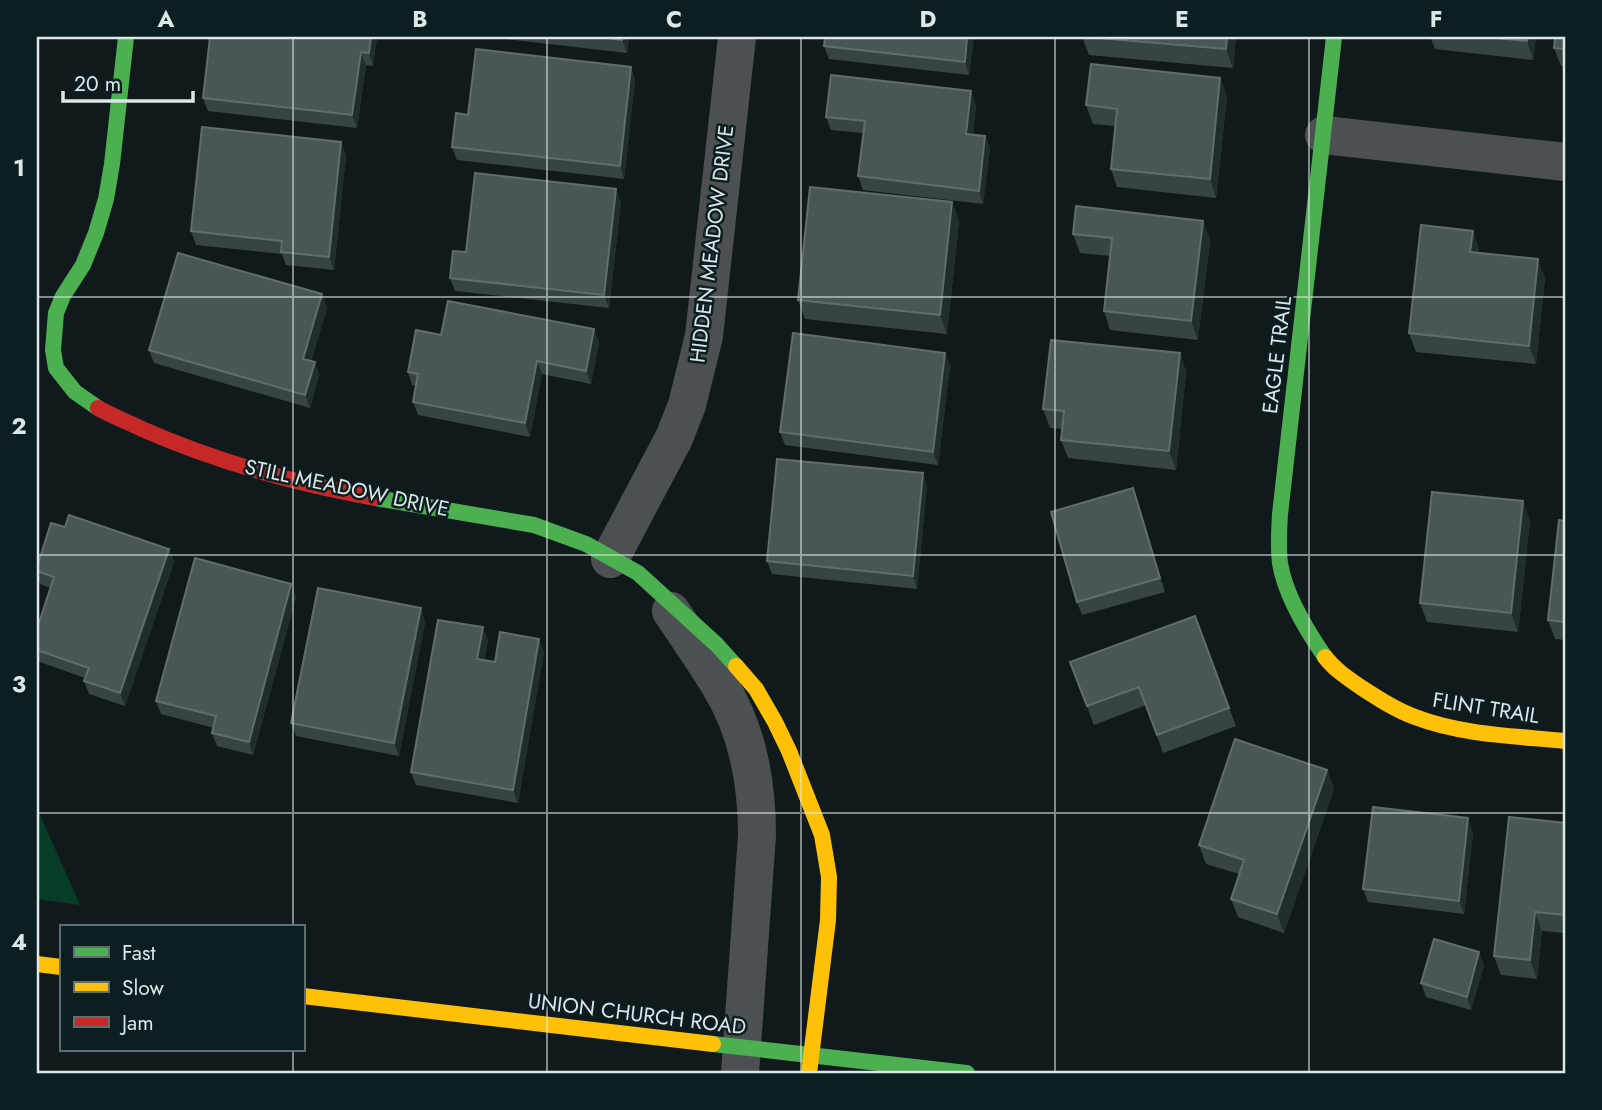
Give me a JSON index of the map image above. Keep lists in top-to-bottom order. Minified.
{"streets":{"street":["HIDDEN MEADOW DRIVE","EAGLE TRAIL","STILL MEADOW DRIVE","FLINT TRAIL","UNION CHURCH ROAD"]},"crossings":[["HIDDEN MEADOW DRIVE","STILL MEADOW DRIVE"],["EAGLE TRAIL","FLINT TRAIL"],["STILL MEADOW DRIVE","UNION CHURCH ROAD"]],"legend":["Fast","Slow","Jam"],"scale_bar":"20 m","grid":{"columns":["A","B","C","D","E","F"],"rows":["1","2","3","4"]}}
